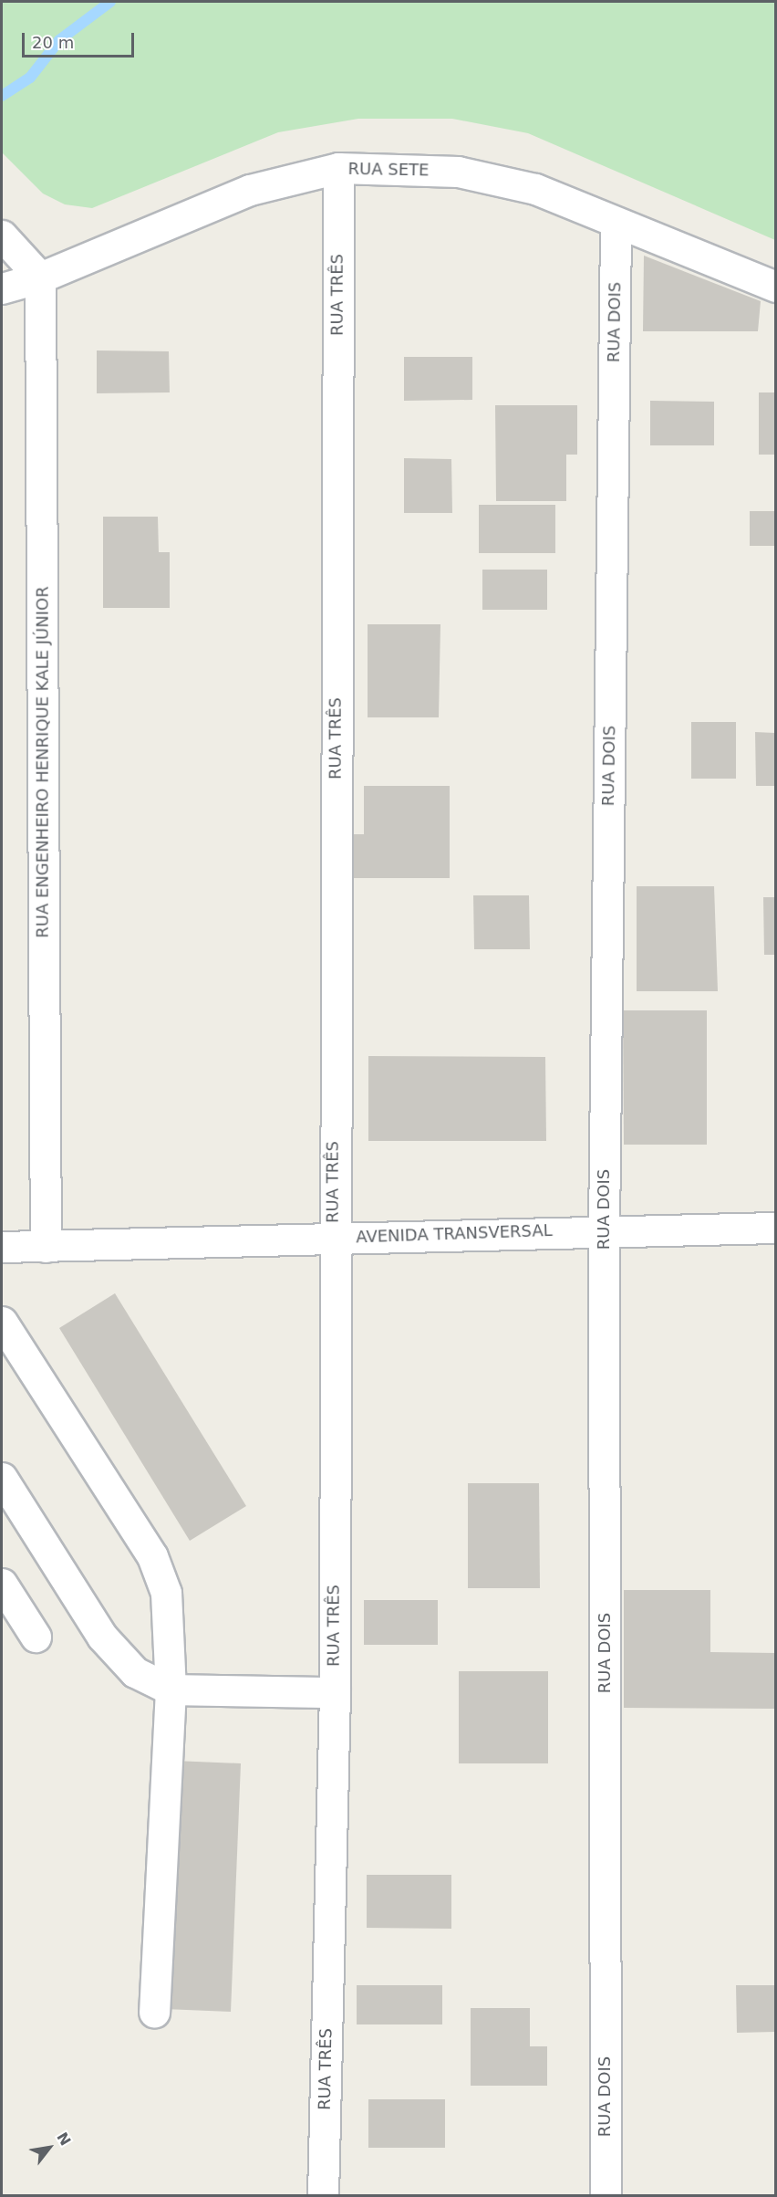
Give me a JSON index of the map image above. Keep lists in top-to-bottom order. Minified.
{"streets":{"street":["RUA SETE","RUA TRÊS","RUA DOIS","RUA ENGENHEIRO HENRIQUE KALE JÚNIOR","AVENIDA TRANSVERSAL"]},"crossings":[["RUA SETE","RUA TRÊS"],["RUA SETE","RUA DOIS"],["RUA SETE","RUA ENGENHEIRO HENRIQUE KALE JÚNIOR"],["RUA TRÊS","AVENIDA TRANSVERSAL"],["RUA DOIS","AVENIDA TRANSVERSAL"],["RUA ENGENHEIRO HENRIQUE KALE JÚNIOR","AVENIDA TRANSVERSAL"]],"scale_bar":"20 m","north":"top right"}
